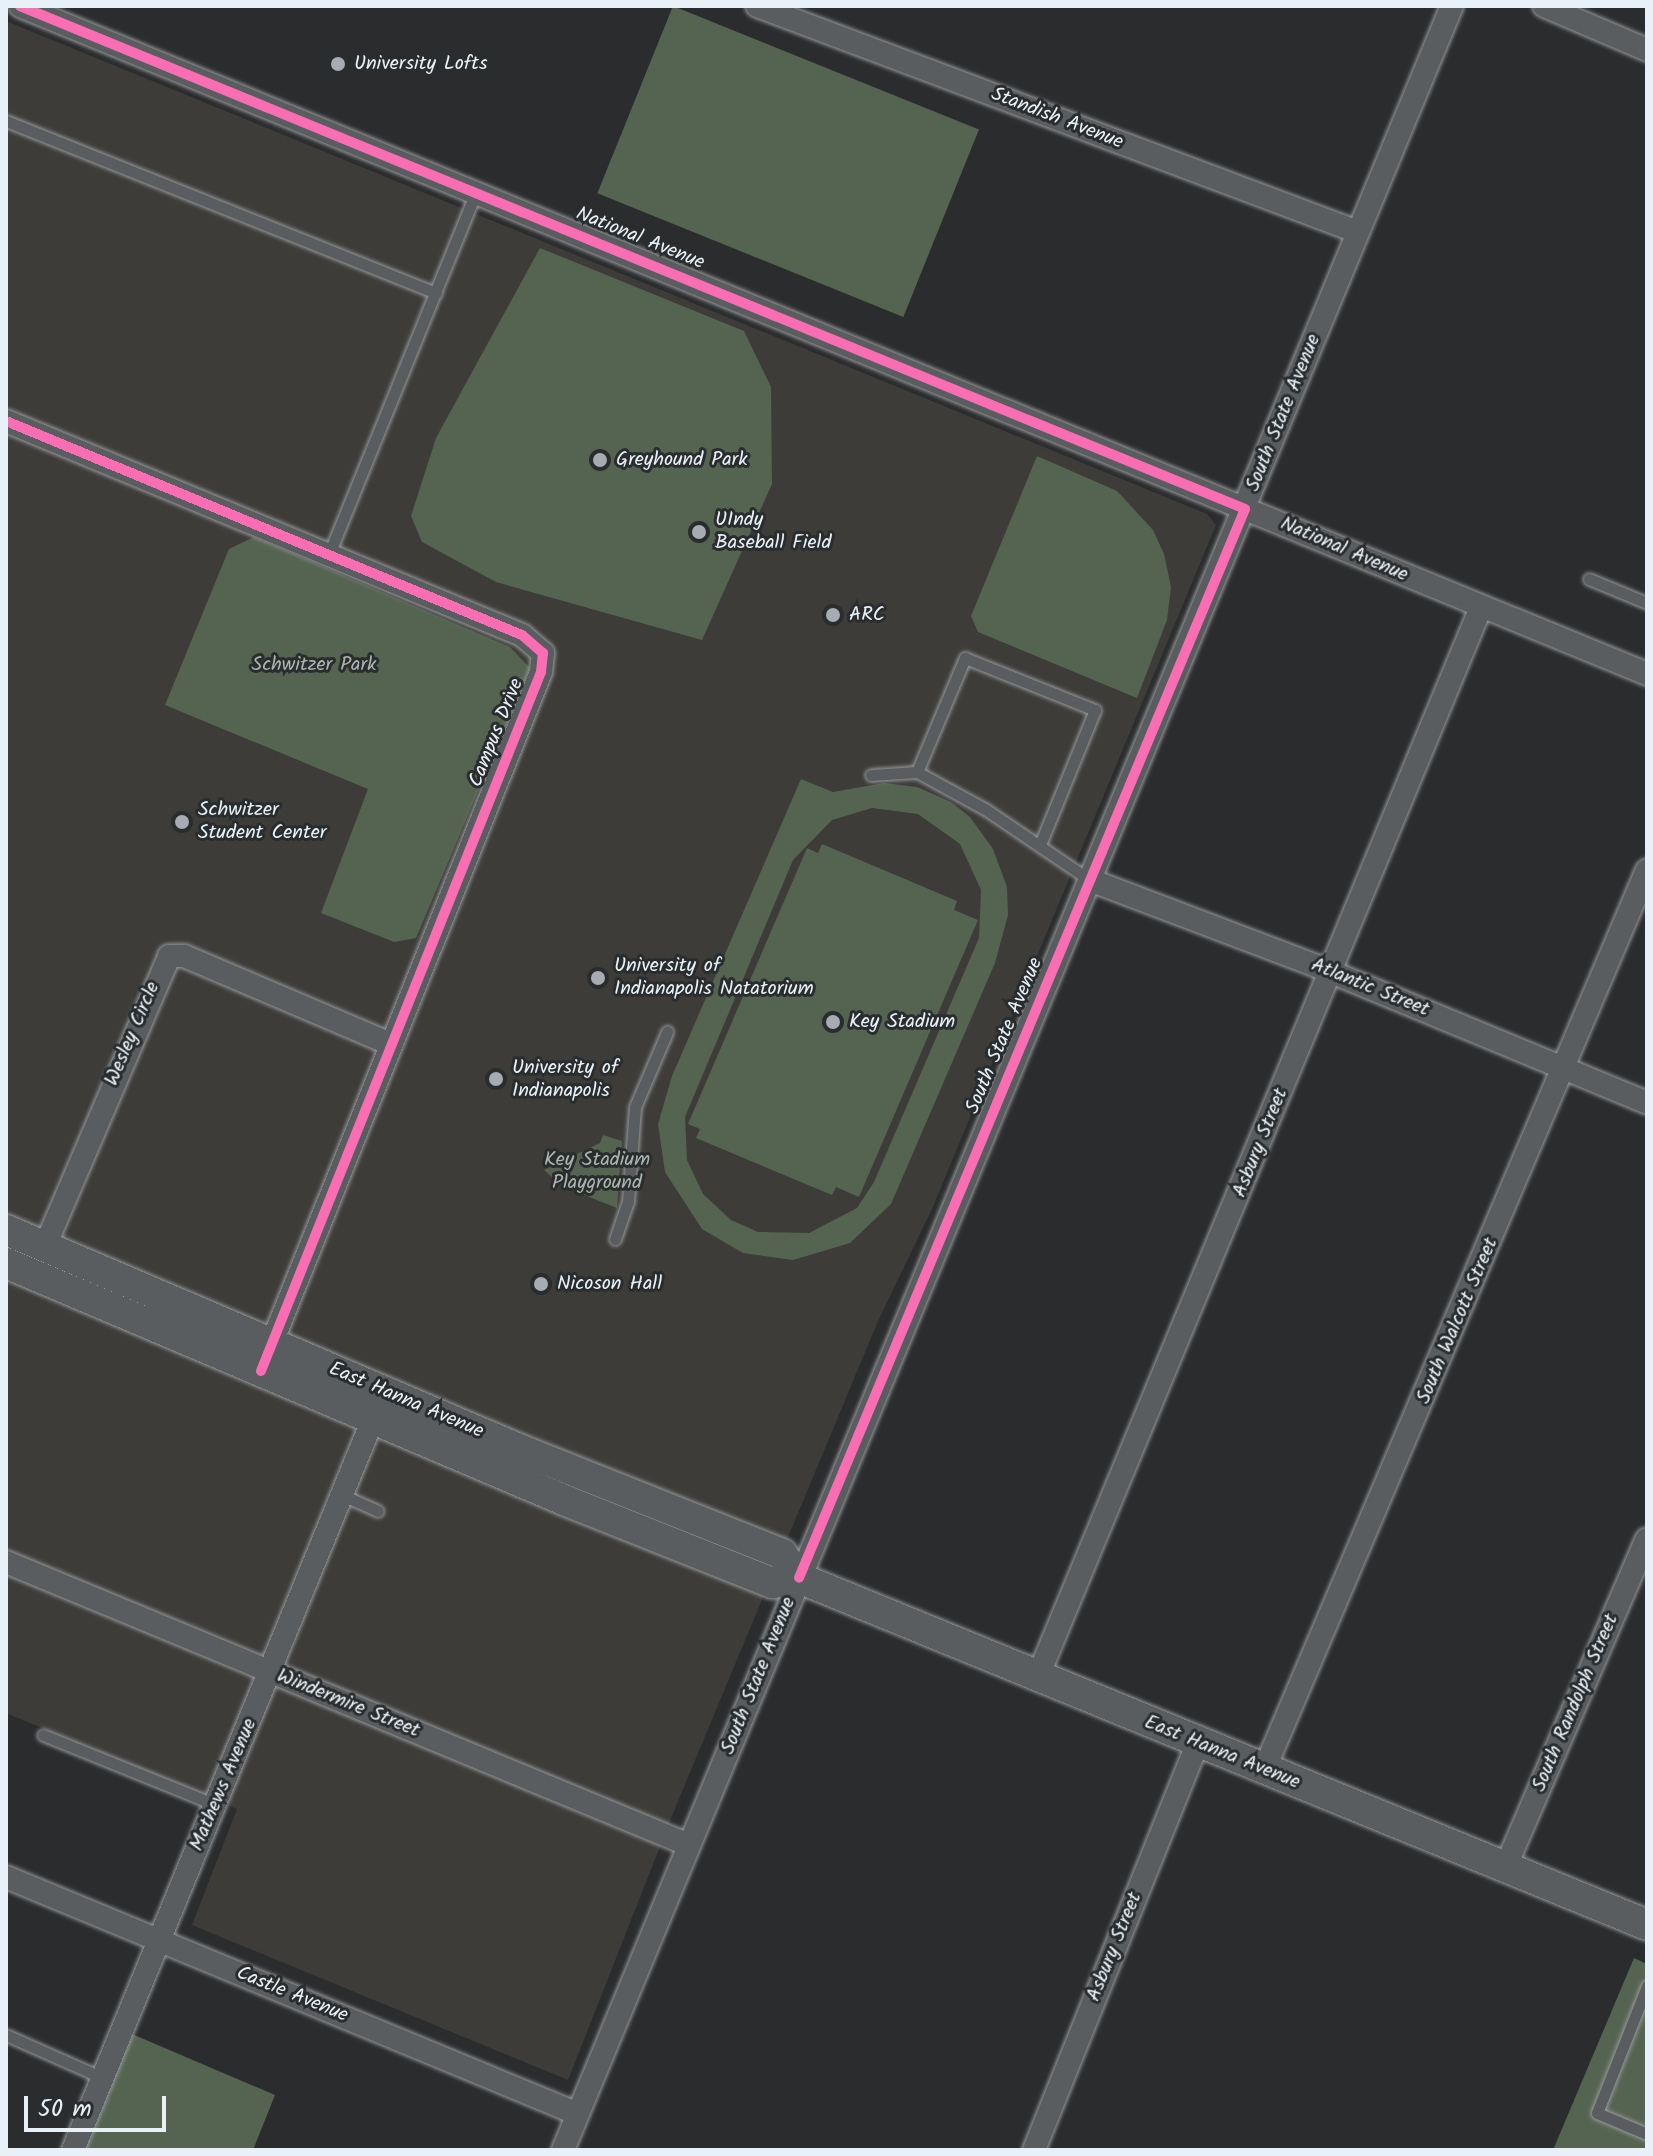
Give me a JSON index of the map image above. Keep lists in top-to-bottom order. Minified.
{"streets":{"main road":["East Hanna Avenue"],"street":["Standish Avenue","National Avenue","South State Avenue","Campus Drive","Atlantic Street","Wesley Circle","Asbury Street","South Walcott Street","South Randolph Street","Windermire Street","Mathews Avenue","Castle Avenue"]},"crossings":[["Standish Avenue","South State Avenue"],["National Avenue","South State Avenue"],["National Avenue","Asbury Street"],["South State Avenue","Atlantic Street"],["South State Avenue","East Hanna Avenue"],["South State Avenue","Windermire Street"],["South State Avenue","Castle Avenue"],["Campus Drive","Wesley Circle"],["Campus Drive","East Hanna Avenue"],["Atlantic Street","Asbury Street"],["Atlantic Street","South Walcott Street"],["Wesley Circle","East Hanna Avenue"],["Asbury Street","East Hanna Avenue"],["South Walcott Street","East Hanna Avenue"],["East Hanna Avenue","South Randolph Street"],["East Hanna Avenue","Mathews Avenue"],["Windermire Street","Mathews Avenue"],["Mathews Avenue","Castle Avenue"]],"parks":["Schwitzer Park","Key Stadium Playground"],"places":["University Lofts","Greyhound Park","UIndy Baseball Field","ARC","Schwitzer Student Center","University of Indianapolis Natatorium","Key Stadium","University of Indianapolis","Nicoson Hall"],"scale_bar":"50 m"}
